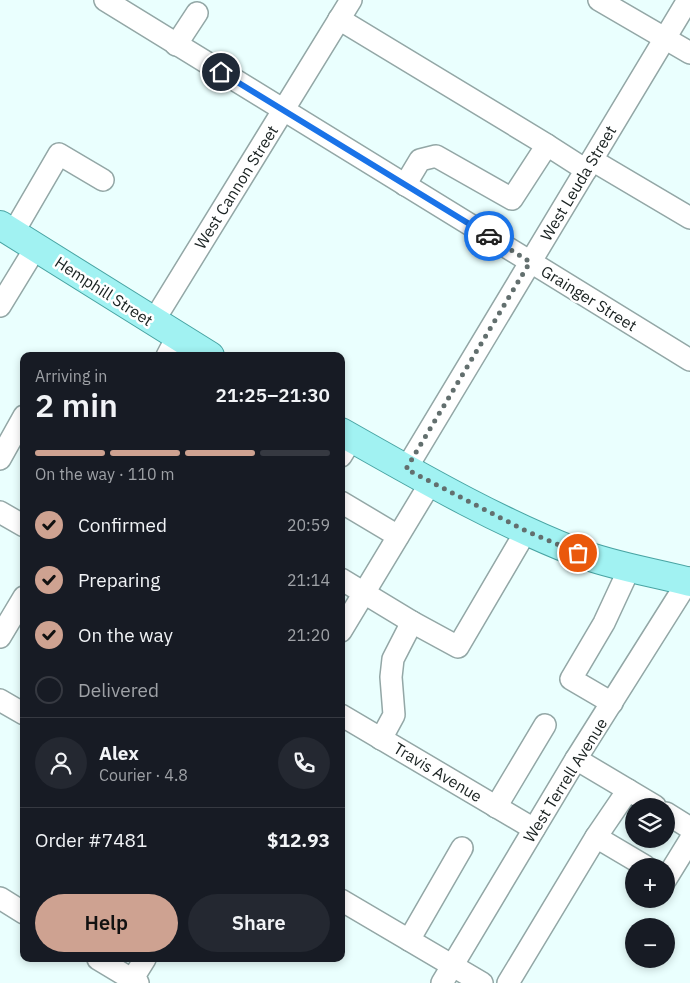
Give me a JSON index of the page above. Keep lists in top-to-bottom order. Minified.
{"streets":{"main road":["Hemphill Street"],"street":["West Leuda Street","West Cannon Street","Grainger Street","Travis Avenue","West Terrell Avenue"]},"crossings":[["West Leuda Street","Grainger Street"],["West Cannon Street","Hemphill Street"],["West Cannon Street","Grainger Street"],["Travis Avenue","West Terrell Avenue"]],"page":{"heading":["2 min","Arriving in","21:25–21:30"],"panel":["Alex","Courier · 4.8","Order #7481","$12.93"],"bar":"On the way · 110 m","list":[["Confirmed","20:59"],["Preparing","21:14"],["On the way","21:20"],"Delivered"],"map_buttons":["+","−"],"buttons":["Help","Share"]}}
